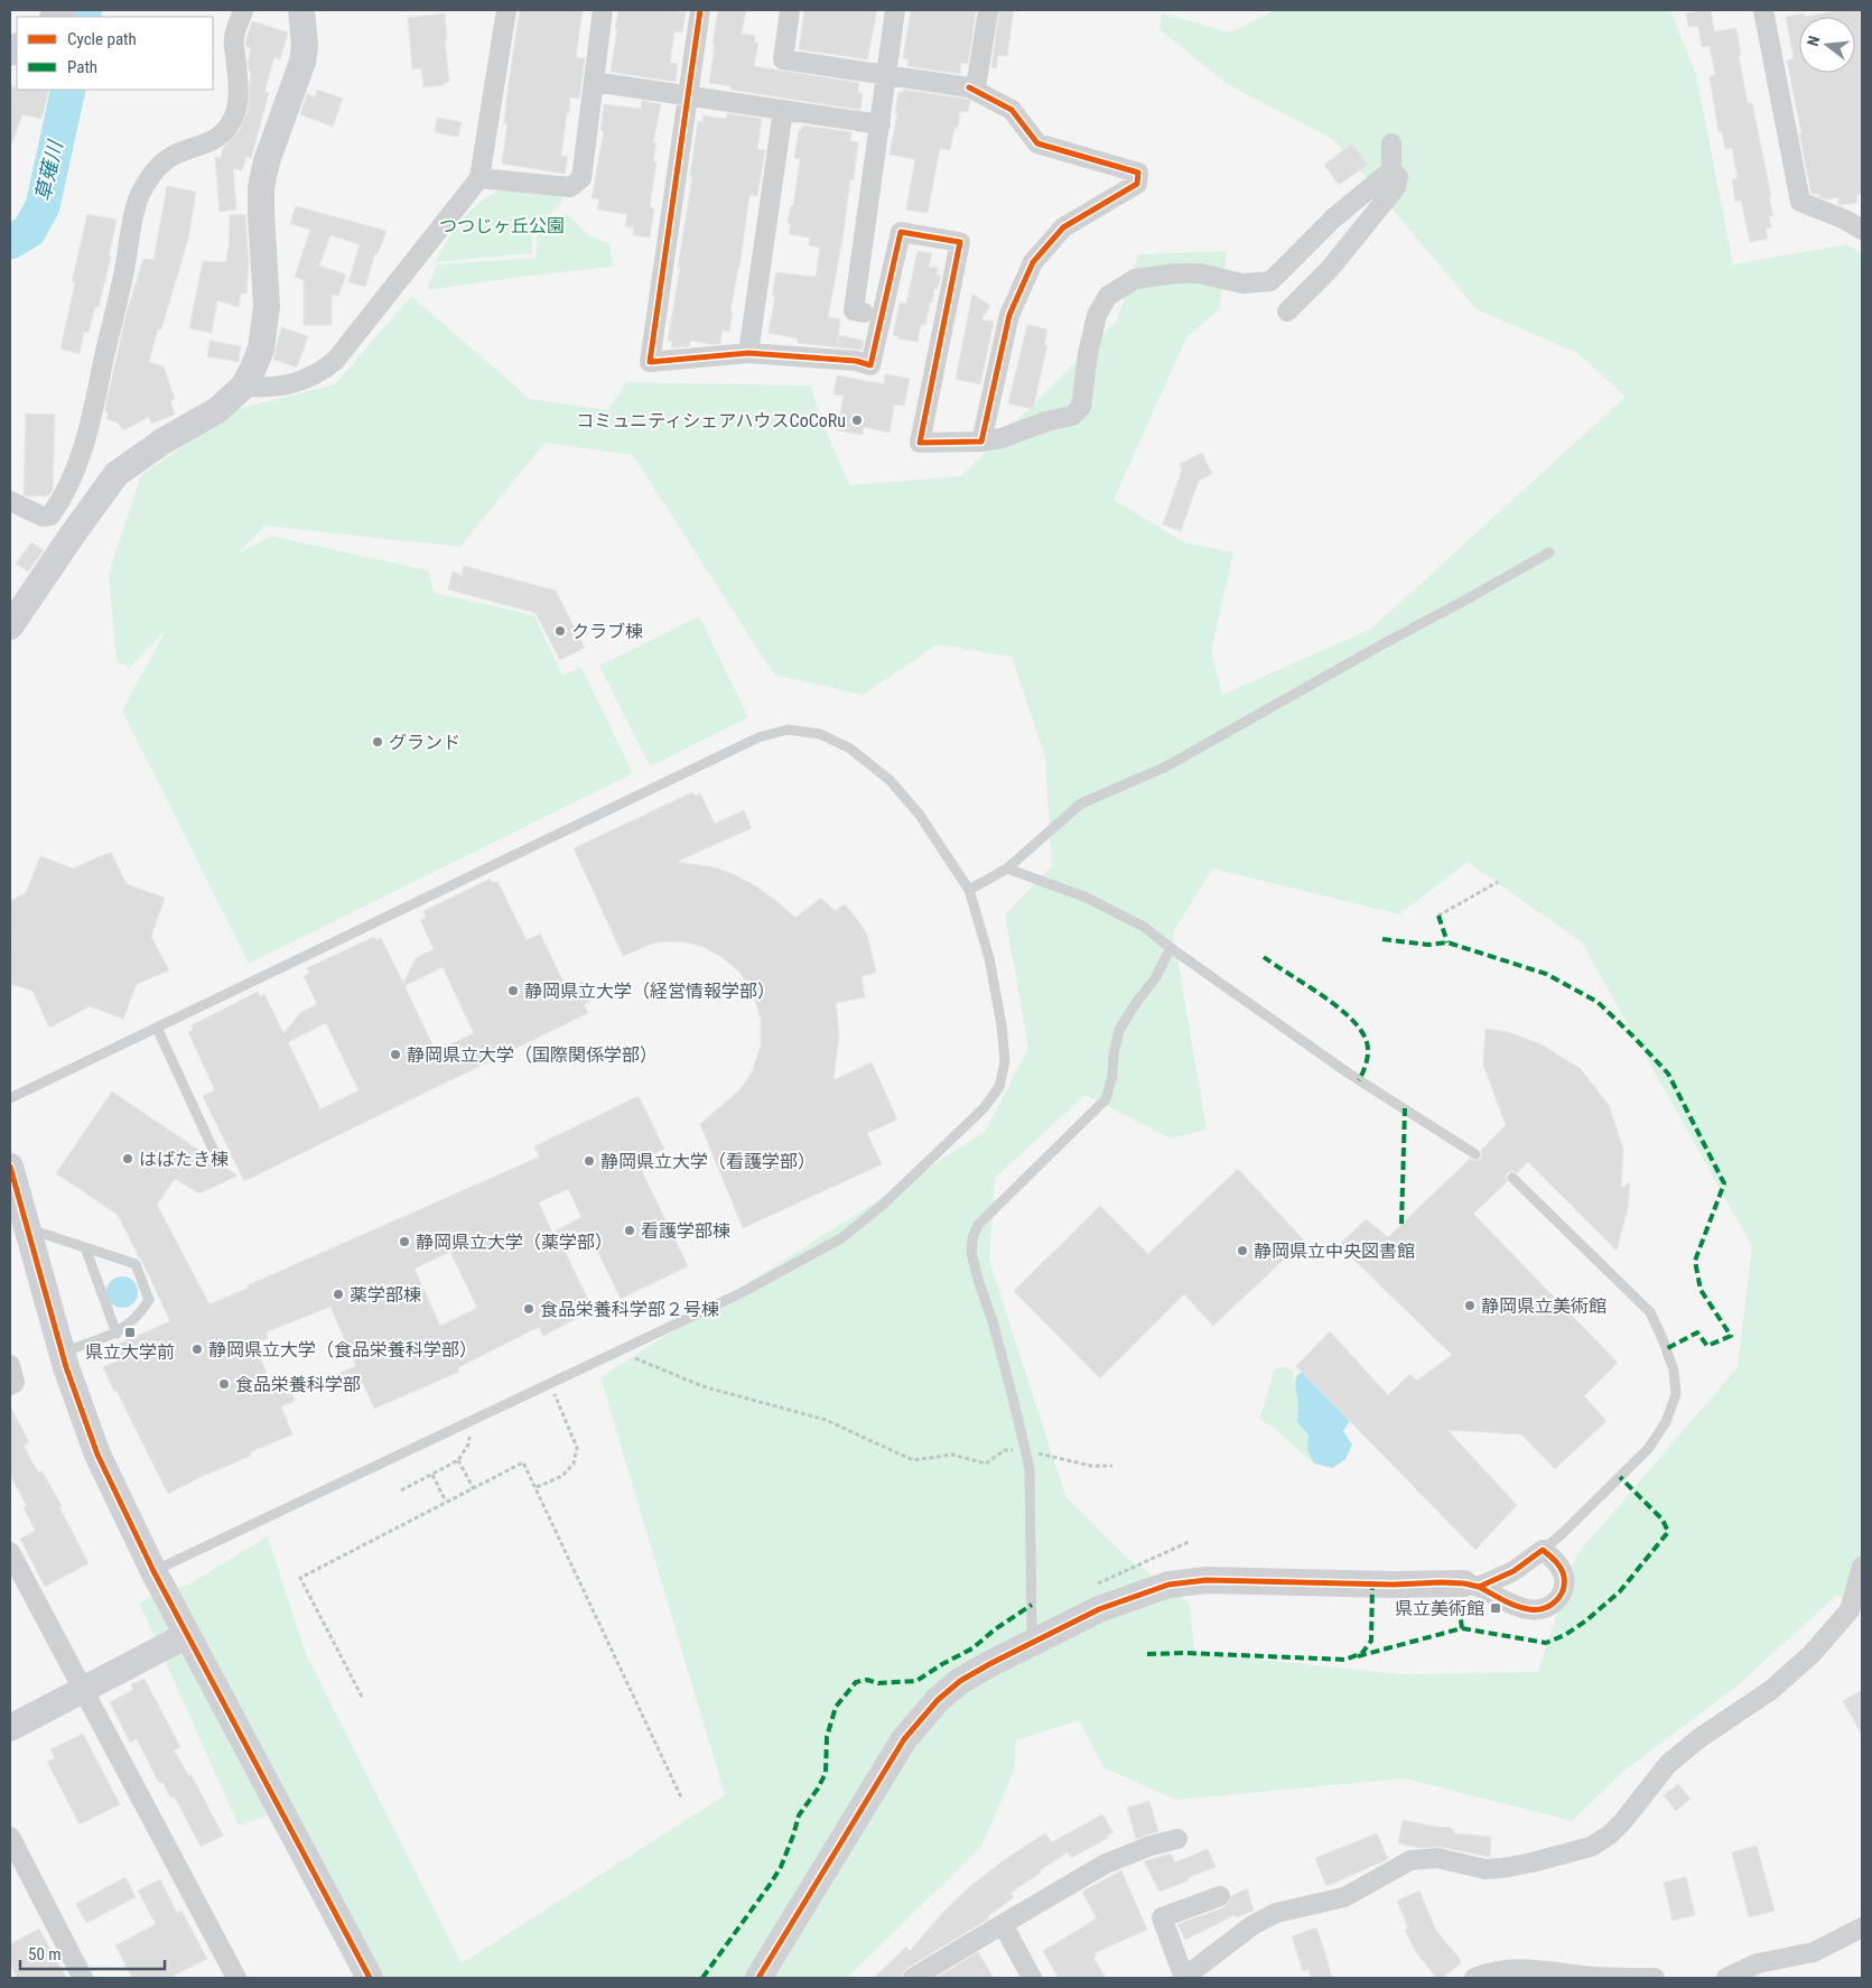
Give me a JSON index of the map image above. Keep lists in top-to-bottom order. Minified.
{"water":["草薙川"],"parks":["つつじヶ丘公園"],"places":{"other":["コミュニティシェアハウスCoCoRu","クラブ棟","グランド","静岡県立大学（経営情報学部）","静岡県立大学（国際関係学部）","はばたき棟","静岡県立大学（看護学部）","看護学部棟","静岡県立大学（薬学部）","静岡県立中央図書館","薬学部棟","静岡県立美術館","食品栄養科学部２号棟","静岡県立大学（食品栄養科学部）","食品栄養科学部"],"transit":["県立大学前","県立美術館"]},"legend":["Cycle path","Path"],"scale_bar":"50 m","north":"left"}
